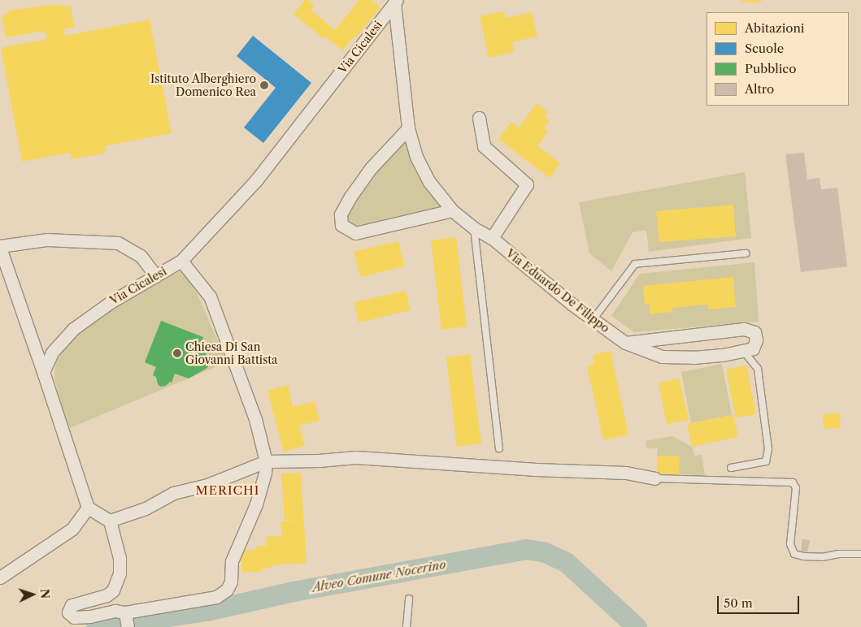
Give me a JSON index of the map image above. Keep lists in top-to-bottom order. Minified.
{"streets":{"street":["Via Cicalesi","Via Eduardo De Filippo"]},"crossings":[["Via Cicalesi","Via Eduardo De Filippo"]],"districts":["MERICHI"],"water":["Alveo Comune Nocerino"],"places":["Istituto Alberghiero Domenico Rea","Chiesa Di San Giovanni Battista"],"legend":["Abitazioni","Scuole","Pubblico","Altro"],"scale_bar":"50 m","north":"right"}
